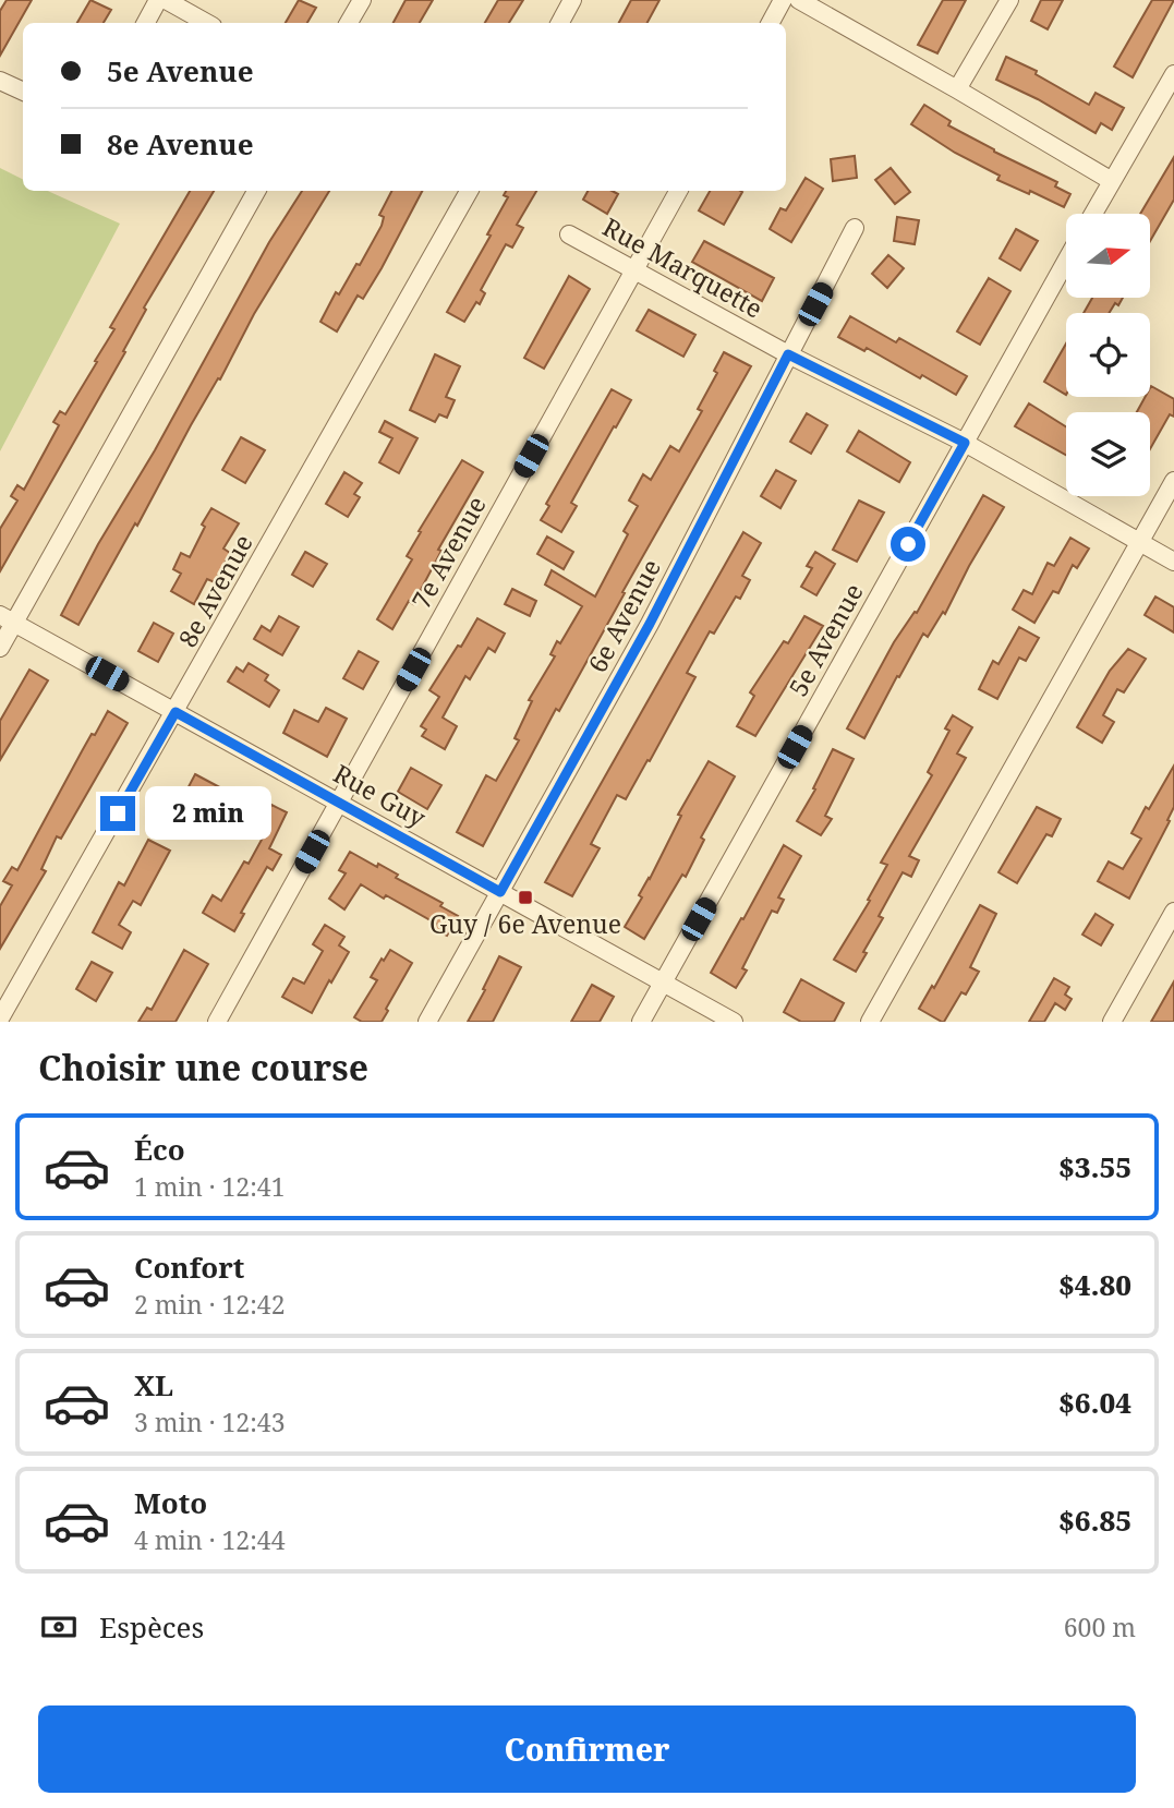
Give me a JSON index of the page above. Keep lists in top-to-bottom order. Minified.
{"streets":{"street":["Rue Marquette","7e Avenue","8e Avenue","6e Avenue","5e Avenue","Rue Guy"]},"crossings":[["Rue Marquette","7e Avenue"],["Rue Marquette","6e Avenue"],["Rue Marquette","5e Avenue"],["7e Avenue","Rue Guy"],["8e Avenue","Rue Guy"],["6e Avenue","Rue Guy"],["5e Avenue","Rue Guy"]],"places":{"transit":["Guy / 6e Avenue"]},"north":"right","page":{"banner":["5e Avenue","8e Avenue"],"bubble":"2 min","heading":"Choisir une course","list":[{"name":"Éco","note":"1 min · 12:41","value":"$3.55"},{"name":"Confort","note":"2 min · 12:42","value":"$4.80"},{"name":"XL","note":"3 min · 12:43","value":"$6.04"},{"name":"Moto","note":"4 min · 12:44","value":"$6.85"}],"pay":["Espèces","600 m"],"buttons":"Confirmer"}}
